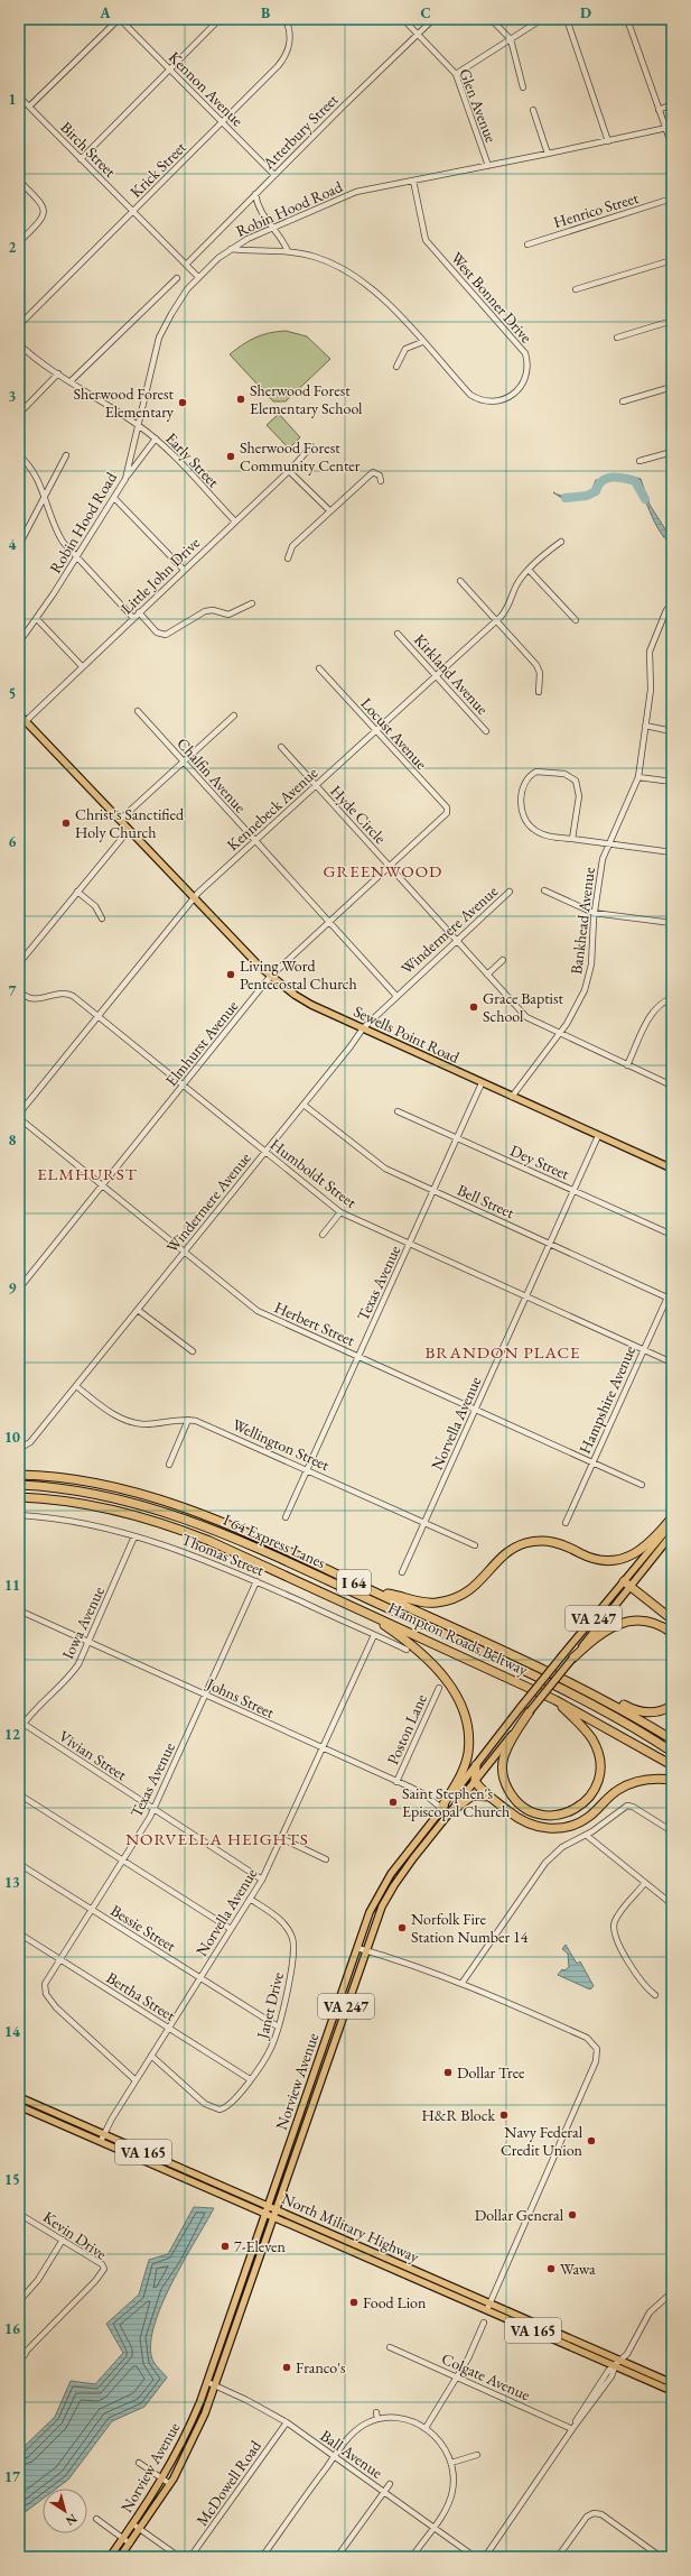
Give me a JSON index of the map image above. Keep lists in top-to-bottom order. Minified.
{"streets":{"highway":["I 64 Express Lanes","I 64","Hampton Roads Beltway"],"main road":["Sewells Point Road","VA 247","Norview Avenue","VA 165","North Military Highway"],"street":["Kennon Avenue","Glen Avenue","Atterbury Street","Birch Street","Krick Street","Robin Hood Road","Henrico Street","West Bonner Drive","Early Street","Little John Drive","Kirkland Avenue","Locust Avenue","Chalfin Avenue","Kennebeck Avenue","Hyde Circle","Bankhead Avenue","Windermere Avenue","Elmhurst Avenue","Dey Street","Humboldt Street","Bell Street","Texas Avenue","Herbert Street","Hampshire Avenue","Norvella Avenue","Wellington Street","Thomas Street","Iowa Avenue","Johns Street","Poston Lane","Vivian Street","Bessie Street","Bertha Street","Janet Drive","Kevin Drive","Colgate Avenue","Ball Avenue","McDowell Road"]},"crossings":[["Kennon Avenue","Atterbury Street"],["Kennon Avenue","Krick Street"],["Glen Avenue","Atterbury Street"],["Glen Avenue","Robin Hood Road"],["Atterbury Street","Birch Street"],["Birch Street","Krick Street"],["Birch Street","Robin Hood Road"],["Robin Hood Road","West Bonner Drive"],["Robin Hood Road","Early Street"],["Early Street","Little John Drive"],["Little John Drive","Sewells Point Road"],["Kirkland Avenue","Kennebeck Avenue"],["Locust Avenue","Kennebeck Avenue"],["Locust Avenue","Elmhurst Avenue"],["Chalfin Avenue","Kennebeck Avenue"],["Chalfin Avenue","Windermere Avenue"],["Chalfin Avenue","Elmhurst Avenue"],["Kennebeck Avenue","Hyde Circle"],["Kennebeck Avenue","Sewells Point Road"],["Kennebeck Avenue","Humboldt Street"],["Hyde Circle","Bankhead Avenue"],["Hyde Circle","Windermere Avenue"],["Hyde Circle","Elmhurst Avenue"],["Bankhead Avenue","Sewells Point Road"],["Windermere Avenue","Sewells Point Road"],["Windermere Avenue","Humboldt Street"],["Windermere Avenue","Bell Street"],["Windermere Avenue","Herbert Street"],["Windermere Avenue","Wellington Street"],["Sewells Point Road","Elmhurst Avenue"],["Sewells Point Road","Texas Avenue"],["Sewells Point Road","Norvella Avenue"],["Elmhurst Avenue","Humboldt Street"],["Elmhurst Avenue","Herbert Street"],["Dey Street","Texas Avenue"],["Dey Street","Norvella Avenue"],["Humboldt Street","Texas Avenue"],["Humboldt Street","Hampshire Avenue"],["Humboldt Street","Norvella Avenue"],["Bell Street","Texas Avenue"],["Bell Street","Hampshire Avenue"],["Bell Street","Norvella Avenue"],["Texas Avenue","Herbert Street"],["Texas Avenue","Norvella Avenue"],["Texas Avenue","Wellington Street"],["Texas Avenue","Thomas Street"],["Texas Avenue","Johns Street"],["Texas Avenue","Vivian Street"],["Texas Avenue","Bessie Street"],["Texas Avenue","Bertha Street"],["Herbert Street","Hampshire Avenue"],["Herbert Street","Norvella Avenue"],["Norvella Avenue","Wellington Street"],["Norvella Avenue","Thomas Street"],["Norvella Avenue","Johns Street"],["Norvella Avenue","Vivian Street"],["Norvella Avenue","Bessie Street"],["Norvella Avenue","Bertha Street"],["Norvella Avenue","Janet Drive"],["Norvella Avenue","North Military Highway"],["Thomas Street","Iowa Avenue"],["Iowa Avenue","Johns Street"],["Iowa Avenue","Vivian Street"],["Johns Street","Poston Lane"],["Johns Street","Norview Avenue"],["Bessie Street","Janet Drive"],["Bertha Street","Janet Drive"],["Norview Avenue","North Military Highway"],["Norview Avenue","Ball Avenue"],["Ball Avenue","McDowell Road"]],"districts":["GREENWOOD","ELMHURST","BRANDON PLACE","NORVELLA HEIGHTS"],"places":["Sherwood Forest Elementary School","Sherwood Forest Elementary","Sherwood Forest Community Center","Christ's Sanctified Holy Church","Living Word Pentecostal Church","Grace Baptist School","Saint Stephen's Episcopal Church","Norfolk Fire Station Number 14","Dollar Tree","H&R Block","Navy Federal Credit Union","Dollar General","7-Eleven","Wawa","Food Lion","Franco's"],"north":"bottom right","grid":{"columns":["A","B","C","D"],"rows":["1","2","3","4","5","6","7","8","9","10","11","12","13","14","15","16","17"]}}
